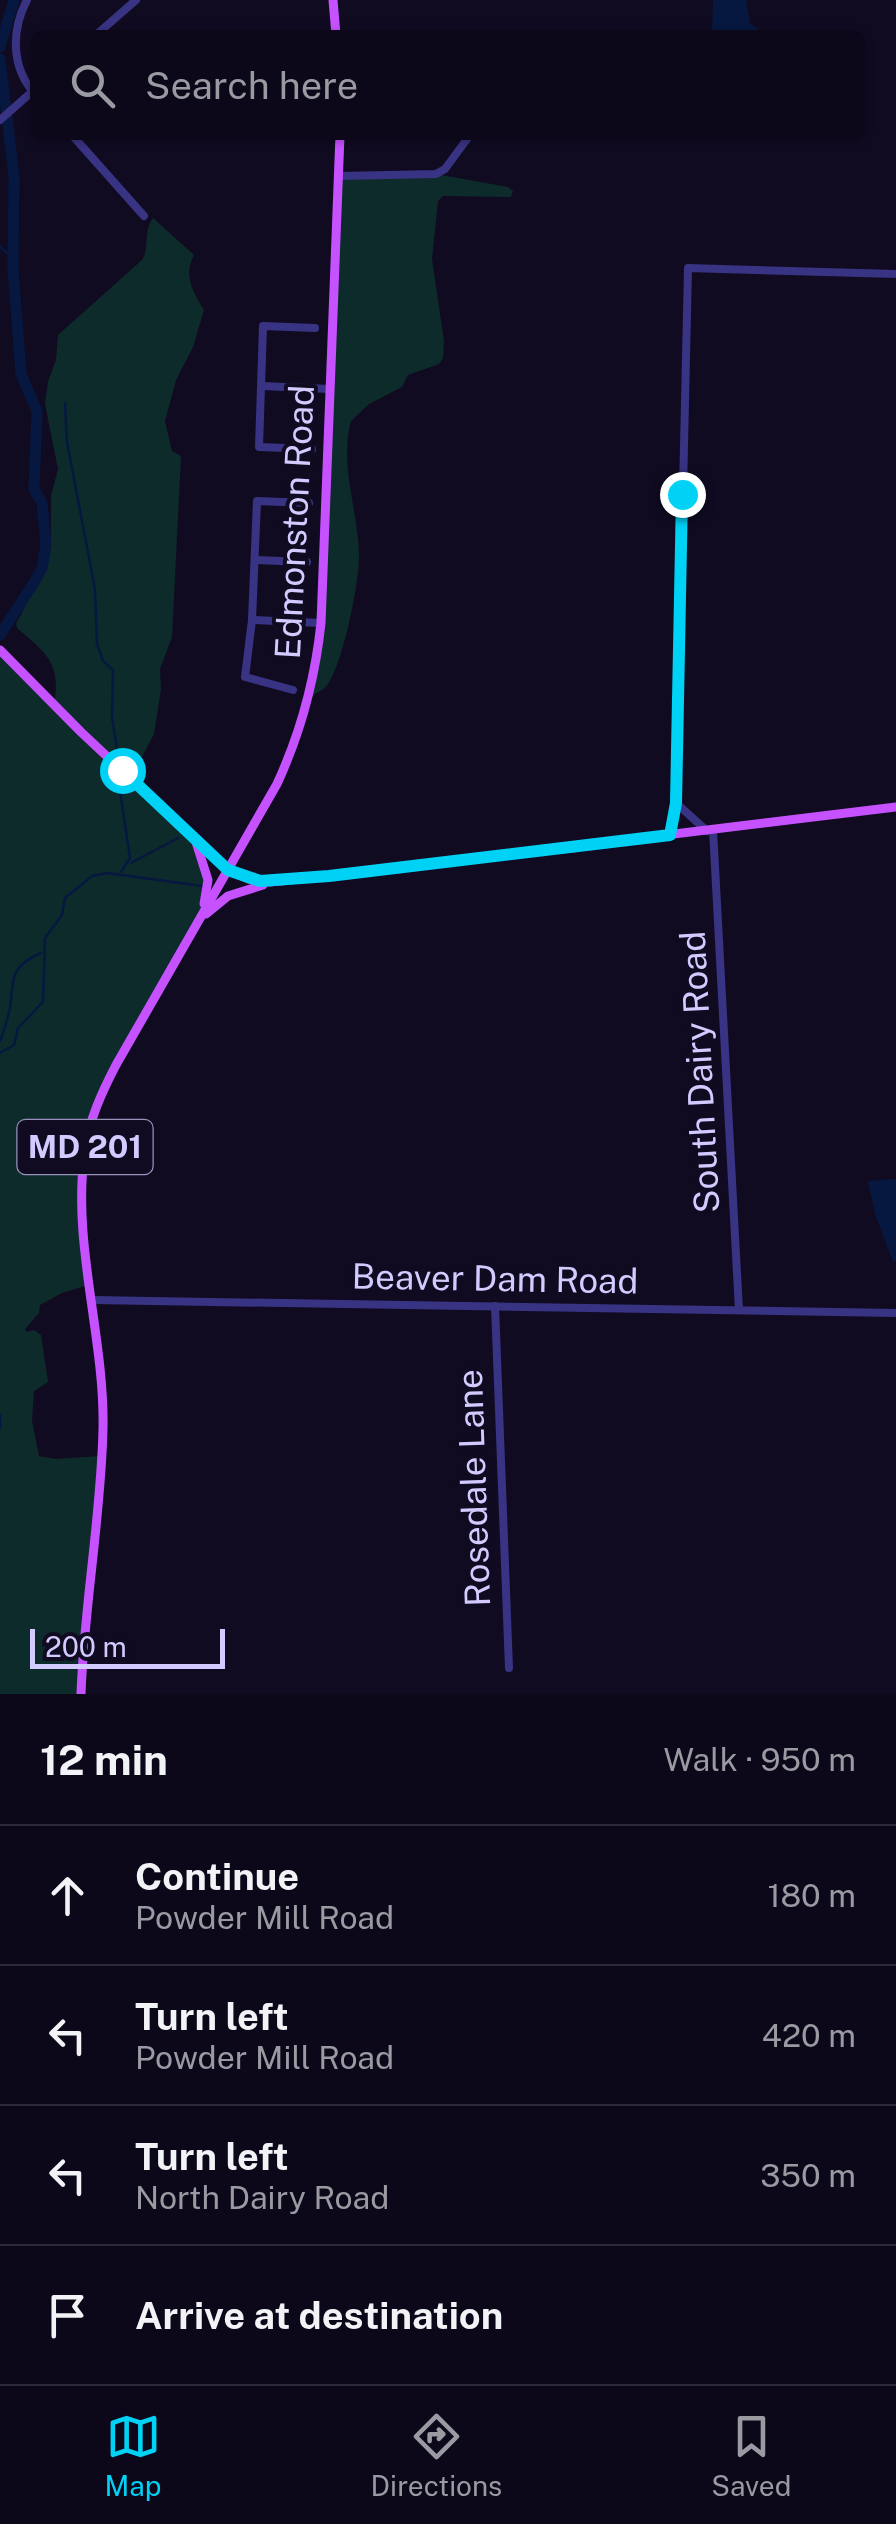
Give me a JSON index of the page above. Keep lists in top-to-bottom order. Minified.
{"streets":{"main road":["Edmonston Road","MD 201"],"street":["South Dairy Road","Beaver Dam Road","Rosedale Lane"]},"crossings":[["Edmonston Road","Beaver Dam Road"],["South Dairy Road","Beaver Dam Road"],["Beaver Dam Road","Rosedale Lane"]],"scale_bar":"200 m","page":{"search":"Search here","scale":"200 m","heading":["12 min","Walk · 950 m"],"list":[["Continue","Powder Mill Road","180 m"],["Turn left","Powder Mill Road","420 m"],["Turn left","North Dairy Road","350 m"],"Arrive at destination"],"nav":["Map","Directions","Saved"]}}
